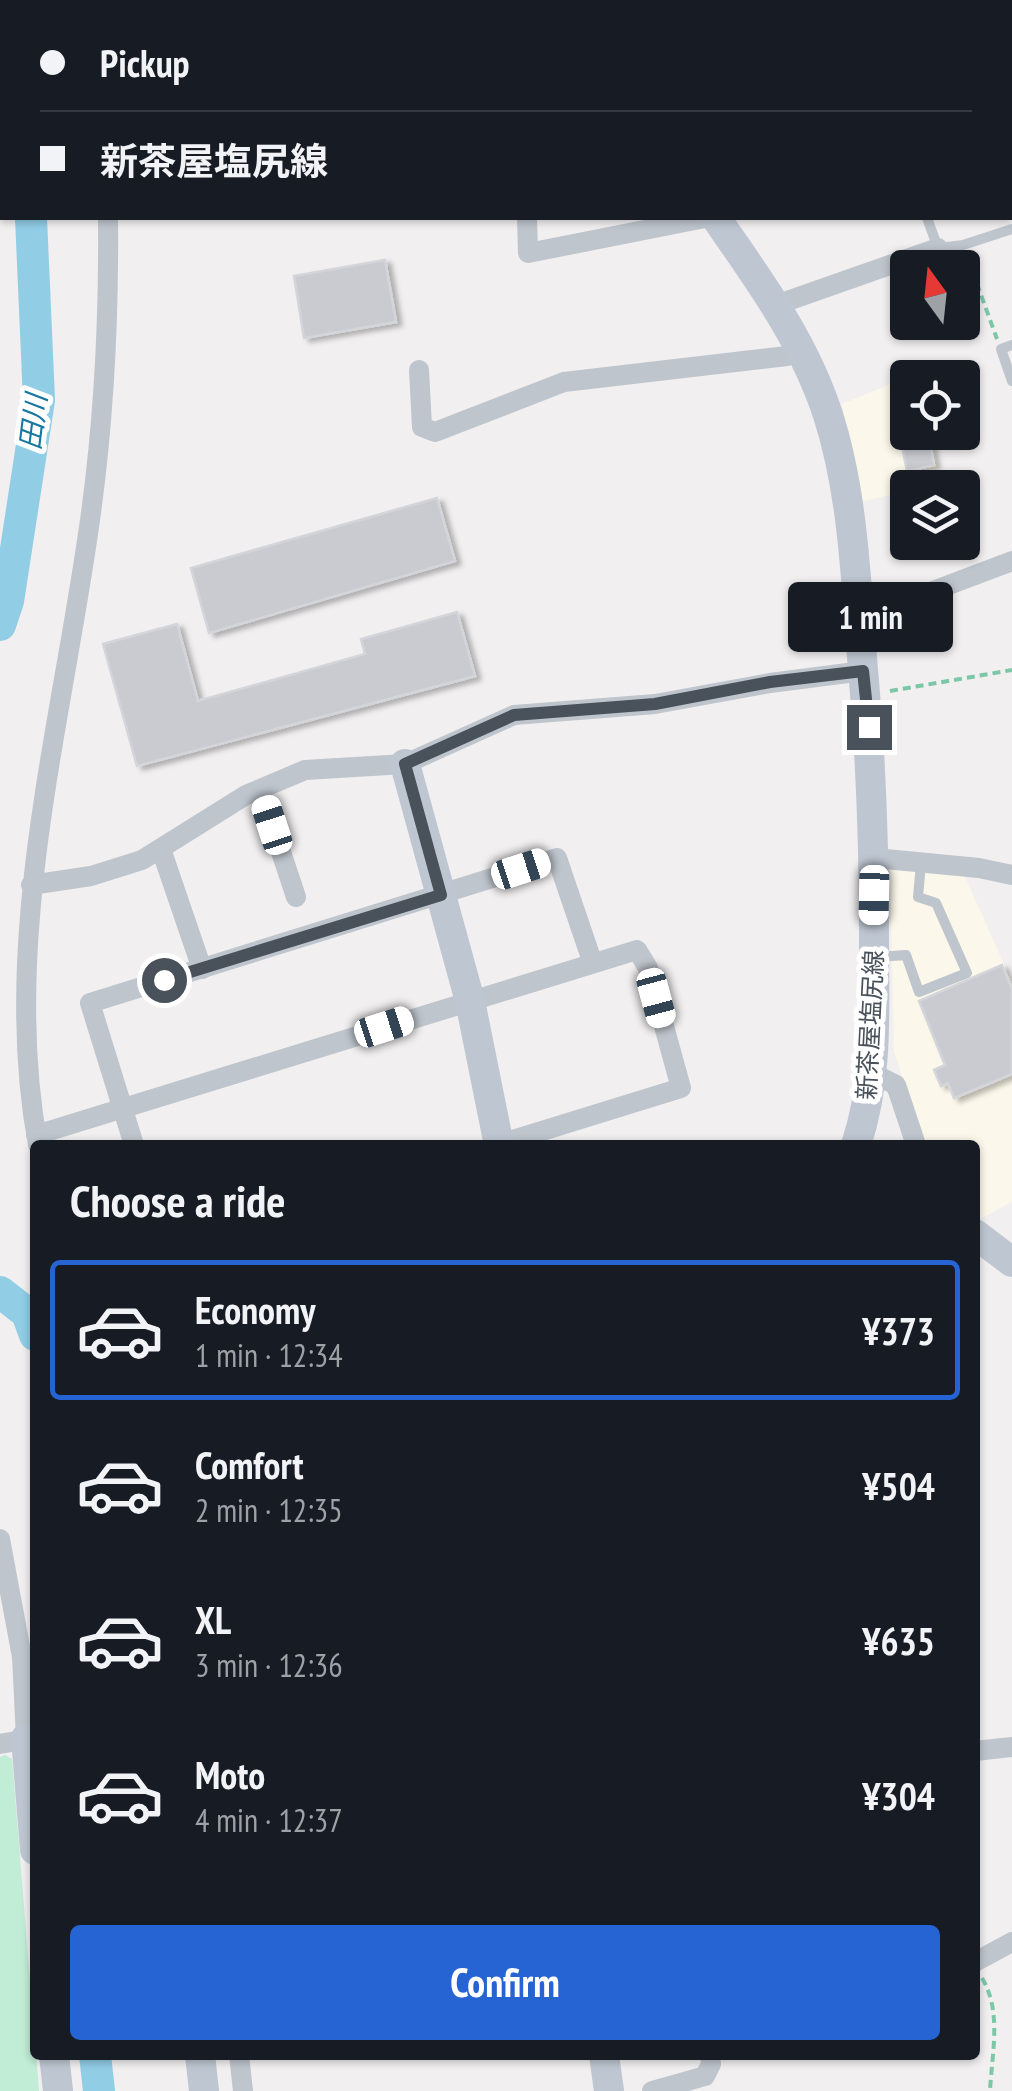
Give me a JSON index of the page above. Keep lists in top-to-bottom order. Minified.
{"streets":{"main road":["新茶屋塩尻線"]},"water":["田川"],"north":"top","page":{"banner":["Pickup","新茶屋塩尻線"],"bubble":"1 min","heading":"Choose a ride","list":[{"name":"Economy","note":"1 min · 12:34","value":"¥373"},{"name":"Comfort","note":"2 min · 12:35","value":"¥504"},{"name":"XL","note":"3 min · 12:36","value":"¥635"},{"name":"Moto","note":"4 min · 12:37","value":"¥304"}],"buttons":"Confirm"}}
